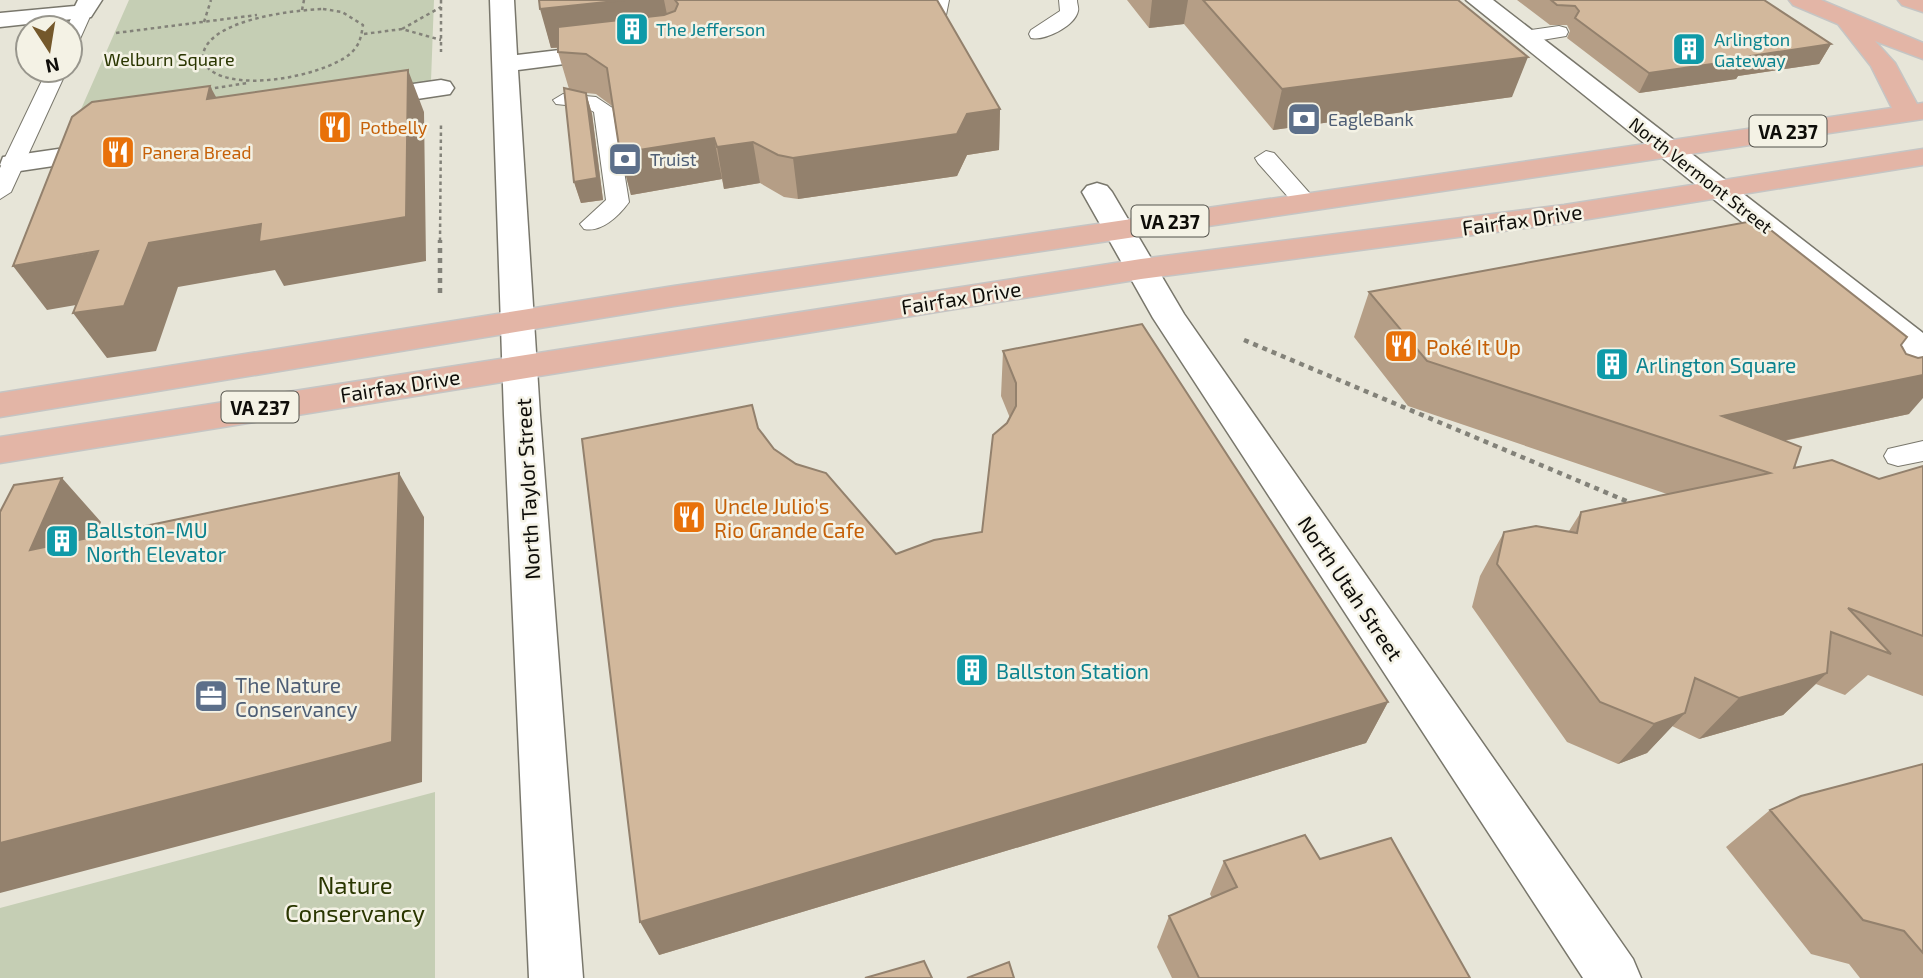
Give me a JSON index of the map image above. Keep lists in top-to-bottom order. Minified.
{"streets":{"main road":["VA 237","Fairfax Drive"],"street":["North Vermont Street","North Taylor Street","North Utah Street"]},"crossings":[["North Vermont Street","Fairfax Drive"],["Fairfax Drive","North Taylor Street"],["Fairfax Drive","North Utah Street"]],"parks":["Welburn Square","Nature Conservancy"],"places":{"building":["The Jefferson","Arlington Gateway","Arlington Square","Ballston-MU North Elevator","Ballston Station"],"bank":["EagleBank","Truist"],"restaurant":["Potbelly","Panera Bread","Poké It Up","Uncle Julio's Rio Grande Cafe"],"office":["The Nature Conservancy"]},"north":"bottom"}
